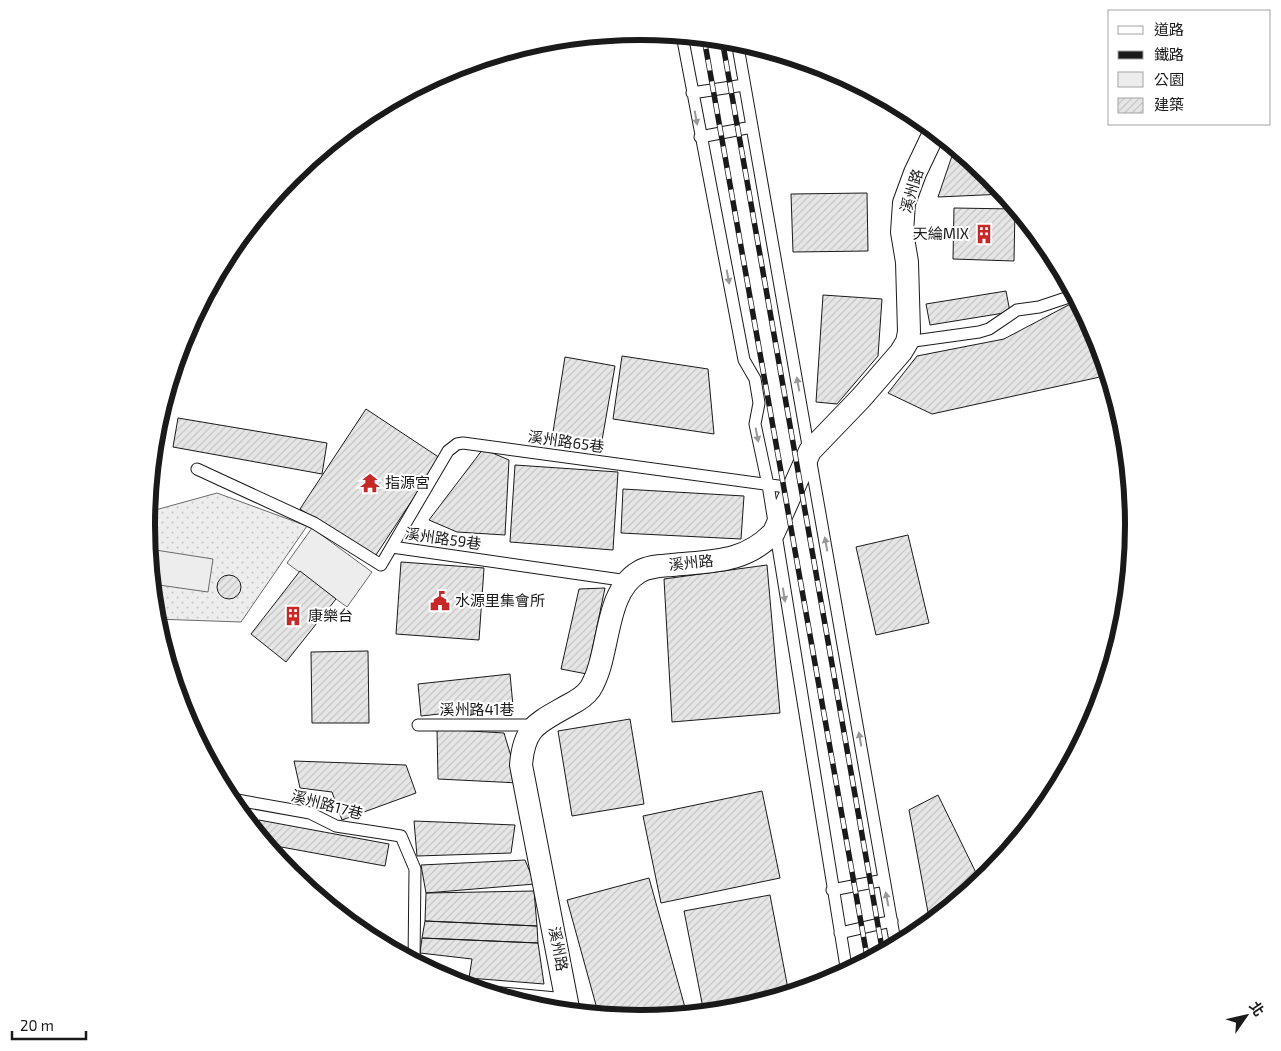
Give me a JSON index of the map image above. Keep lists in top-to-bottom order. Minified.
{"streets":{"street":["溪州路"],"lane":["溪州路65巷","溪州路59巷","溪州路41巷","溪州路17巷"]},"crossings":[["溪州路","溪州路65巷"],["溪州路","溪州路59巷"],["溪州路","溪州路41巷"],["溪州路65巷","溪州路59巷"]],"places":{"building":["天綸MIX","康樂台"],"temple":["指源宮"],"public building":["水源里集會所"]},"legend":["道路","鐵路","公園","建築"],"scale_bar":"20 m","north":"top right"}
